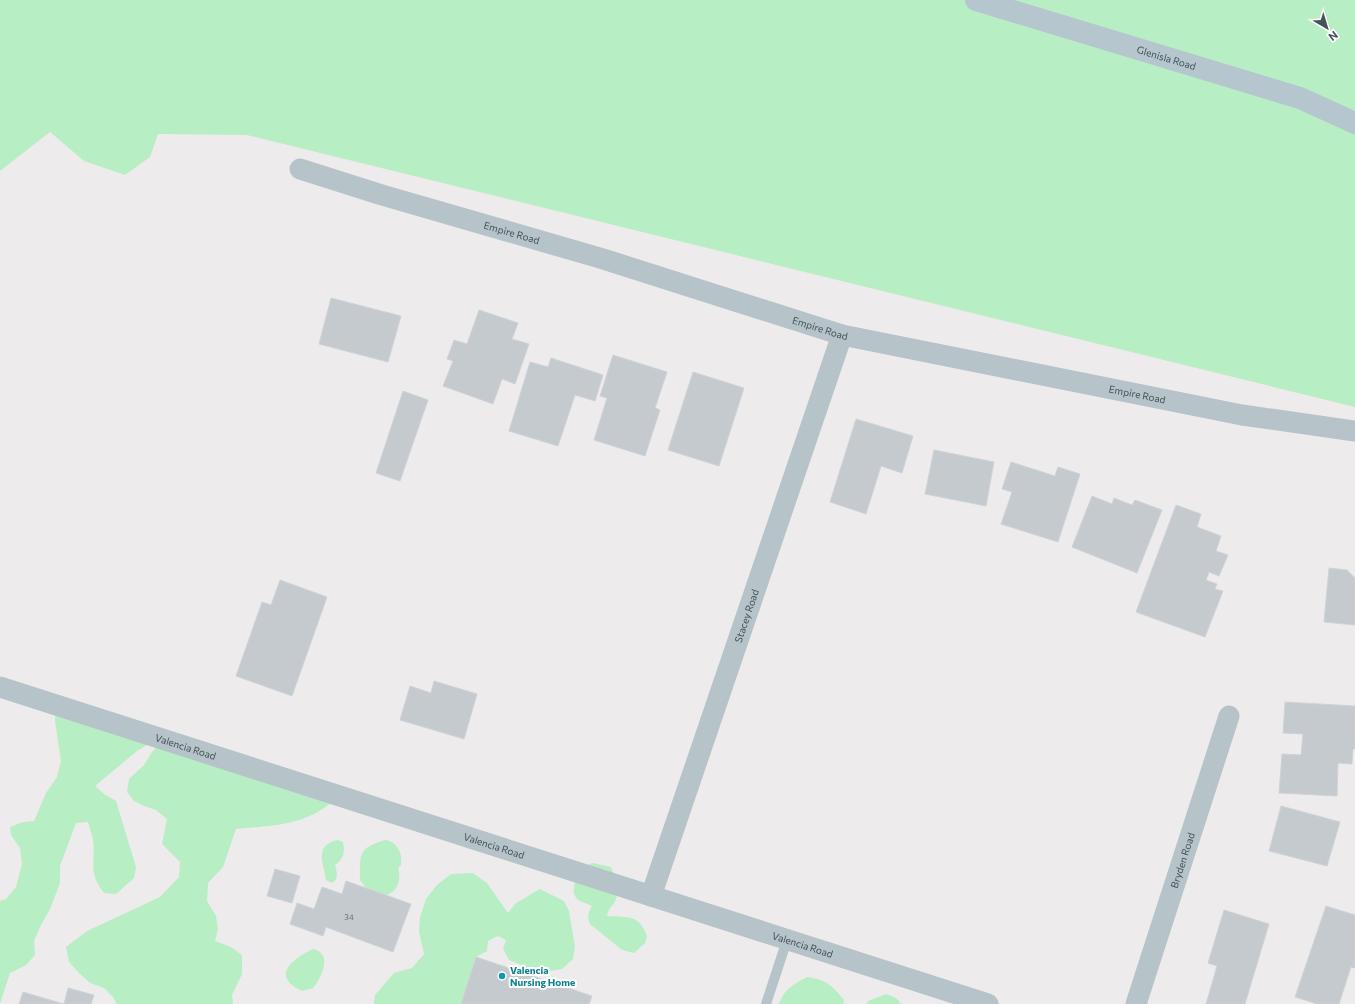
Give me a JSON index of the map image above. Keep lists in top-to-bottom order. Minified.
{"streets":{"street":["Glenisla Road","Empire Road","Stacey Road","Valencia Road","Bryden Road"]},"crossings":[["Empire Road","Stacey Road"],["Stacey Road","Valencia Road"]],"places":["Valencia Nursing Home"],"house_numbers":["34"],"north":"bottom right"}
